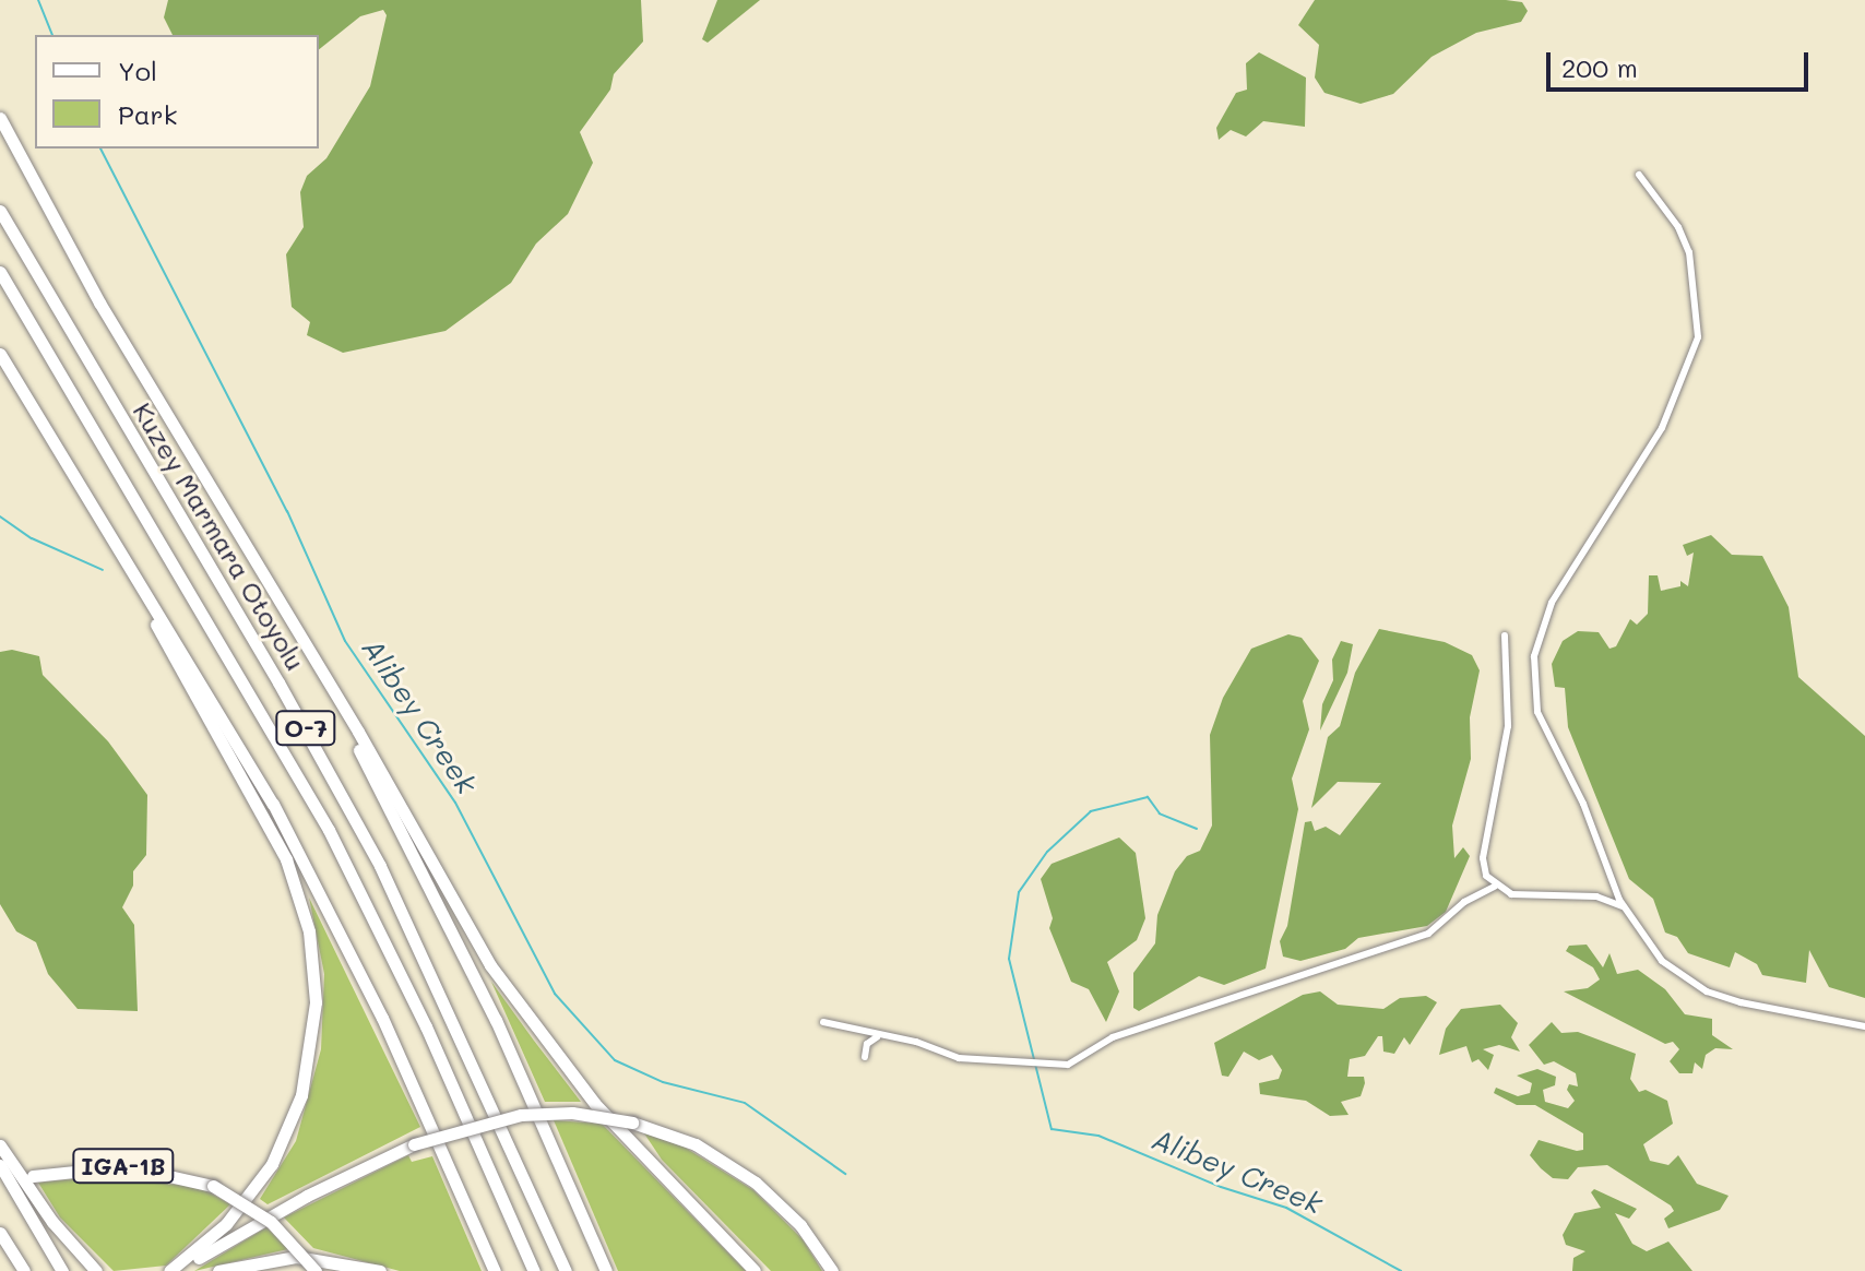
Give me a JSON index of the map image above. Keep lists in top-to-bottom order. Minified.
{"streets":{"highway":["Kuzey Marmara Otoyolu","O-7","IGA-1B"]},"water":["Alibey Creek"],"legend":["Yol","Park"],"scale_bar":"200 m"}
